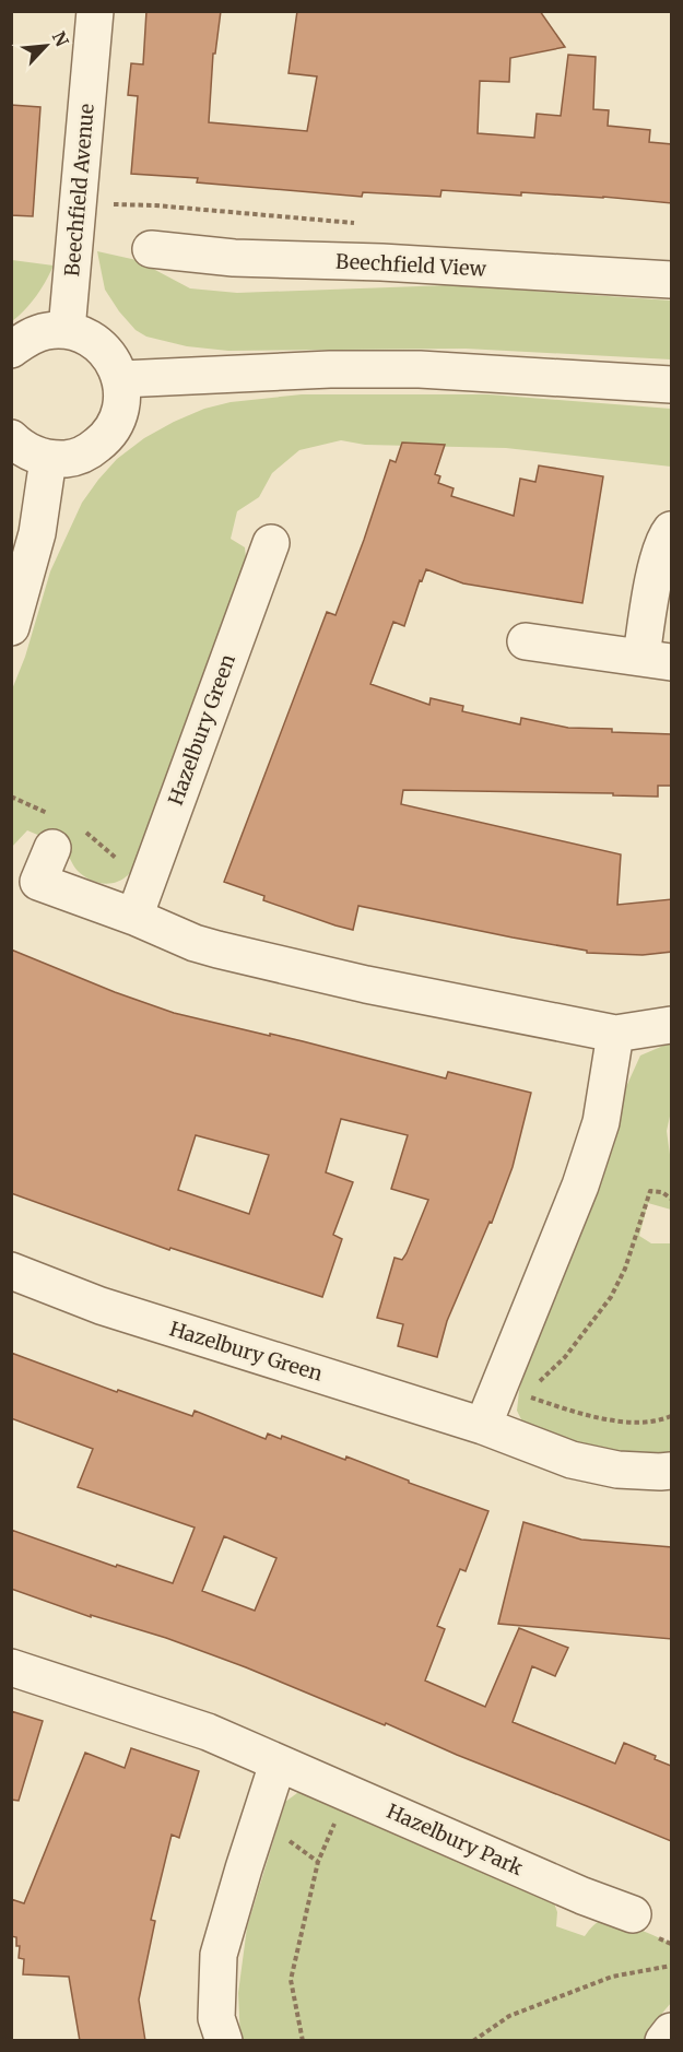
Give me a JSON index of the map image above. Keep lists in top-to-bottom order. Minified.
{"streets":{"street":["Beechfield Avenue","Beechfield View","Hazelbury Green","Hazelbury Park"]},"north":"top right"}
